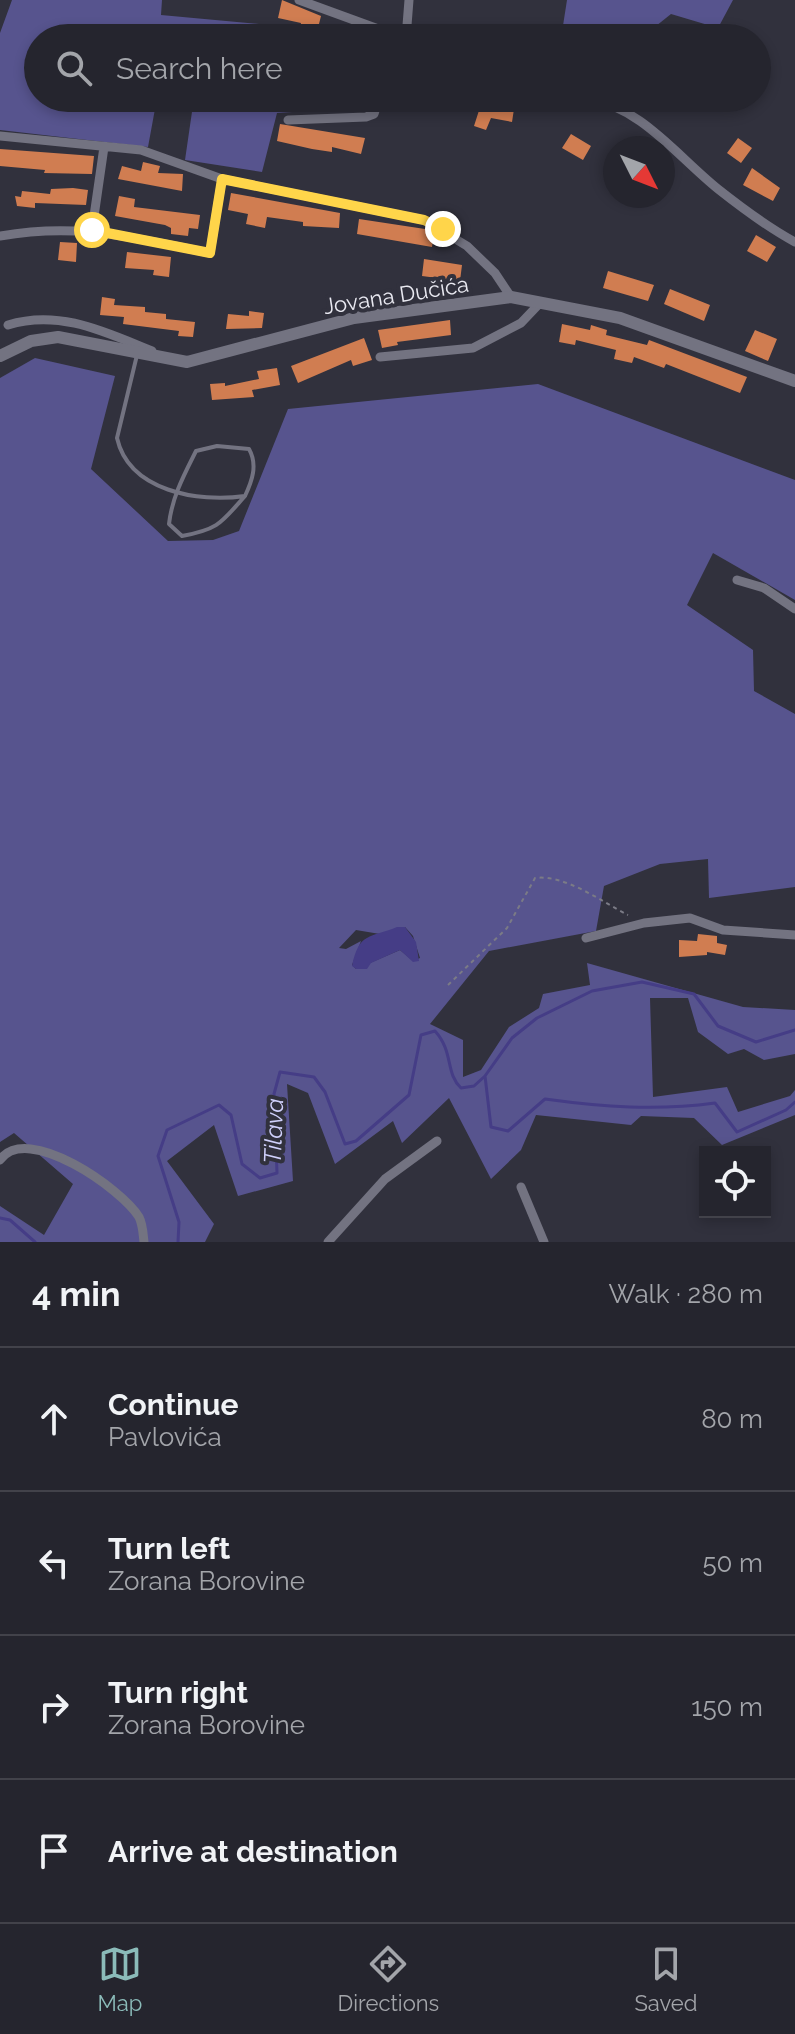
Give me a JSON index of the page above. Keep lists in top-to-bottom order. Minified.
{"streets":{"main road":["Jovana Dučića"]},"water":["Tilava"],"north":"bottom right","page":{"search":"Search here","heading":["4 min","Walk · 280 m"],"list":[["Continue","Pavlovića","80 m"],["Turn left","Zorana Borovine","50 m"],["Turn right","Zorana Borovine","150 m"],"Arrive at destination"],"nav":["Map","Directions","Saved"]}}
